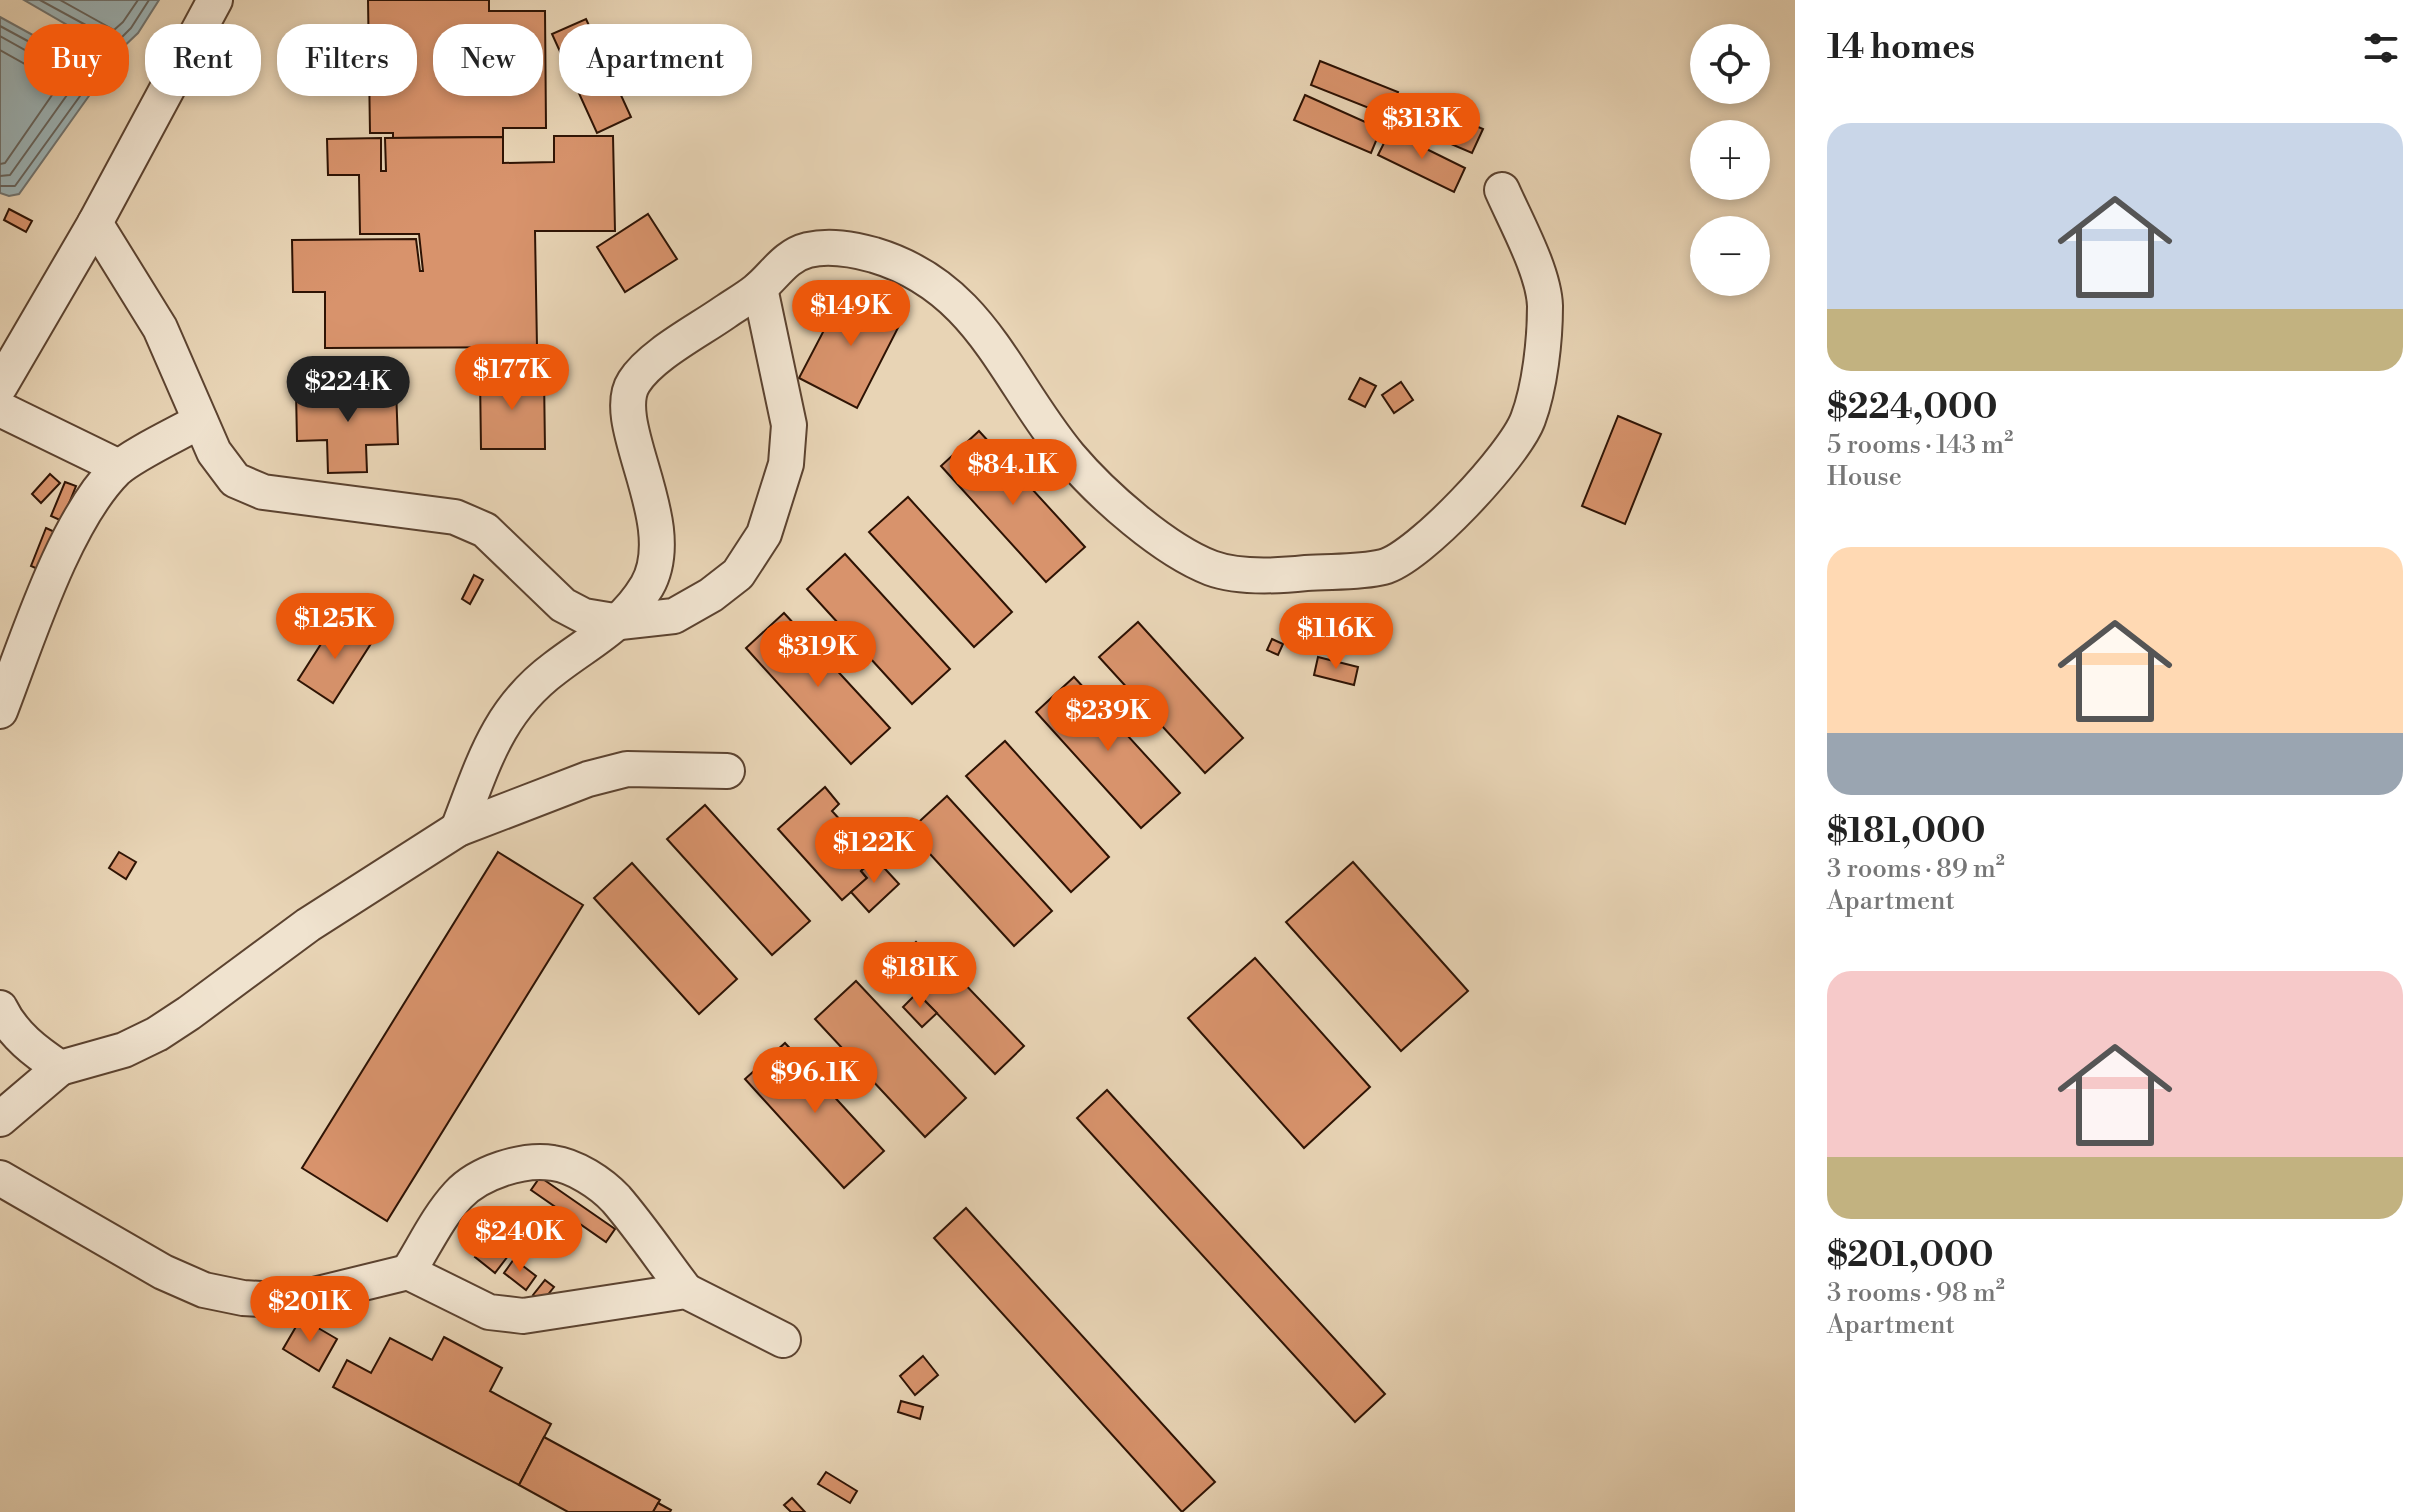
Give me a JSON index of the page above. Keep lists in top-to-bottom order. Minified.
{"page":{"heading":"14 homes","map_buttons":["+","−"],"chip":["Buy","Rent","Filters","New","Apartment"],"price":["$313K","$149K","$177K","$224K","$84.1K","$125K","$116K","$319K","$239K","$122K","$181K","$96.1K","$240K","$201K"],"list":[{"name":"$224,000","note":"5 rooms · 143 m² · House"},{"name":"$181,000","note":"3 rooms · 89 m² · Apartment"},{"name":"$201,000","note":"3 rooms · 98 m² · Apartment"}]}}
